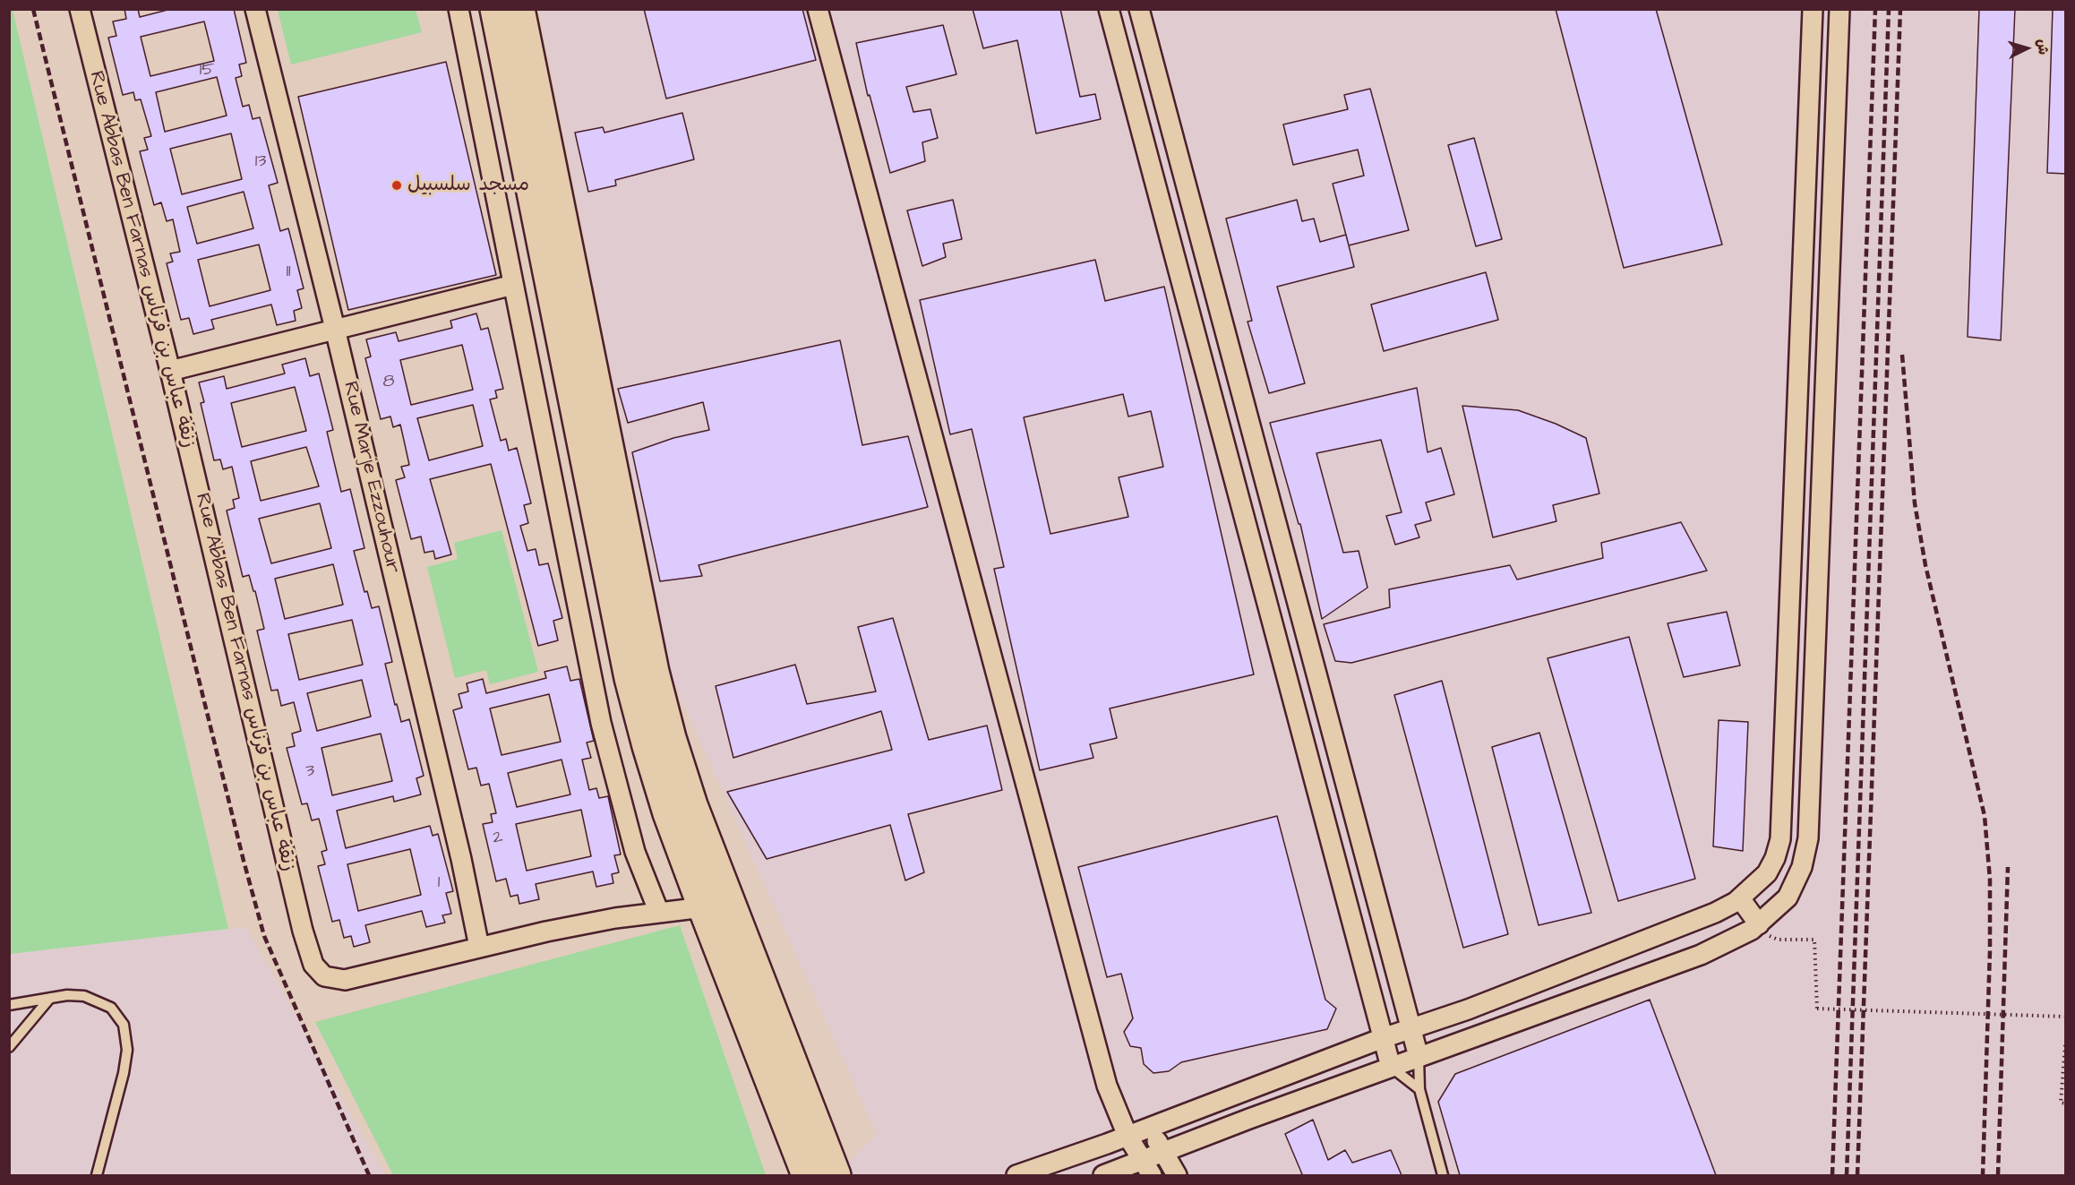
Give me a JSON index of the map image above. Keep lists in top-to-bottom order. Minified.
{"streets":{"street":["Rue Abbas Ben Farnas زنقة عباس بن فرناس","Rue Marje Ezzouhour"]},"crossings":[["Rue Abbas Ben Farnas زنقة عباس بن فرناس","Rue Marje Ezzouhour"]],"places":["مسجد سلسبيل"],"house_numbers":["15","13","11","8","3","2","1"],"north":"right"}
